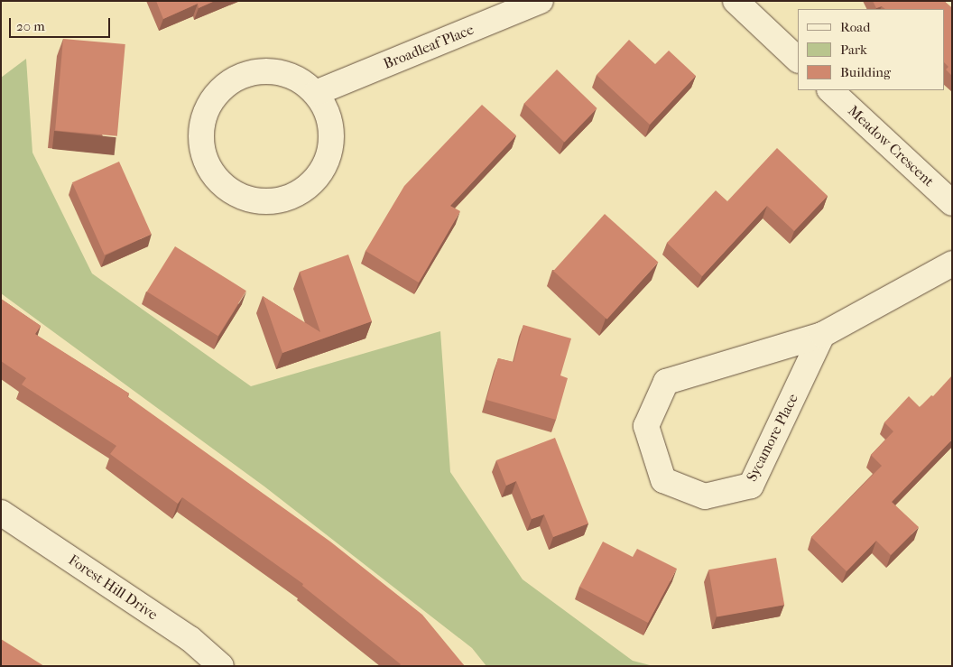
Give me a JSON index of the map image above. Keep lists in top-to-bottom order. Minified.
{"streets":{"street":["Broadleaf Place","Meadow Crescent","Sycamore Place","Forest Hill Drive"]},"legend":["Road","Park","Building"],"scale_bar":"20 m"}
